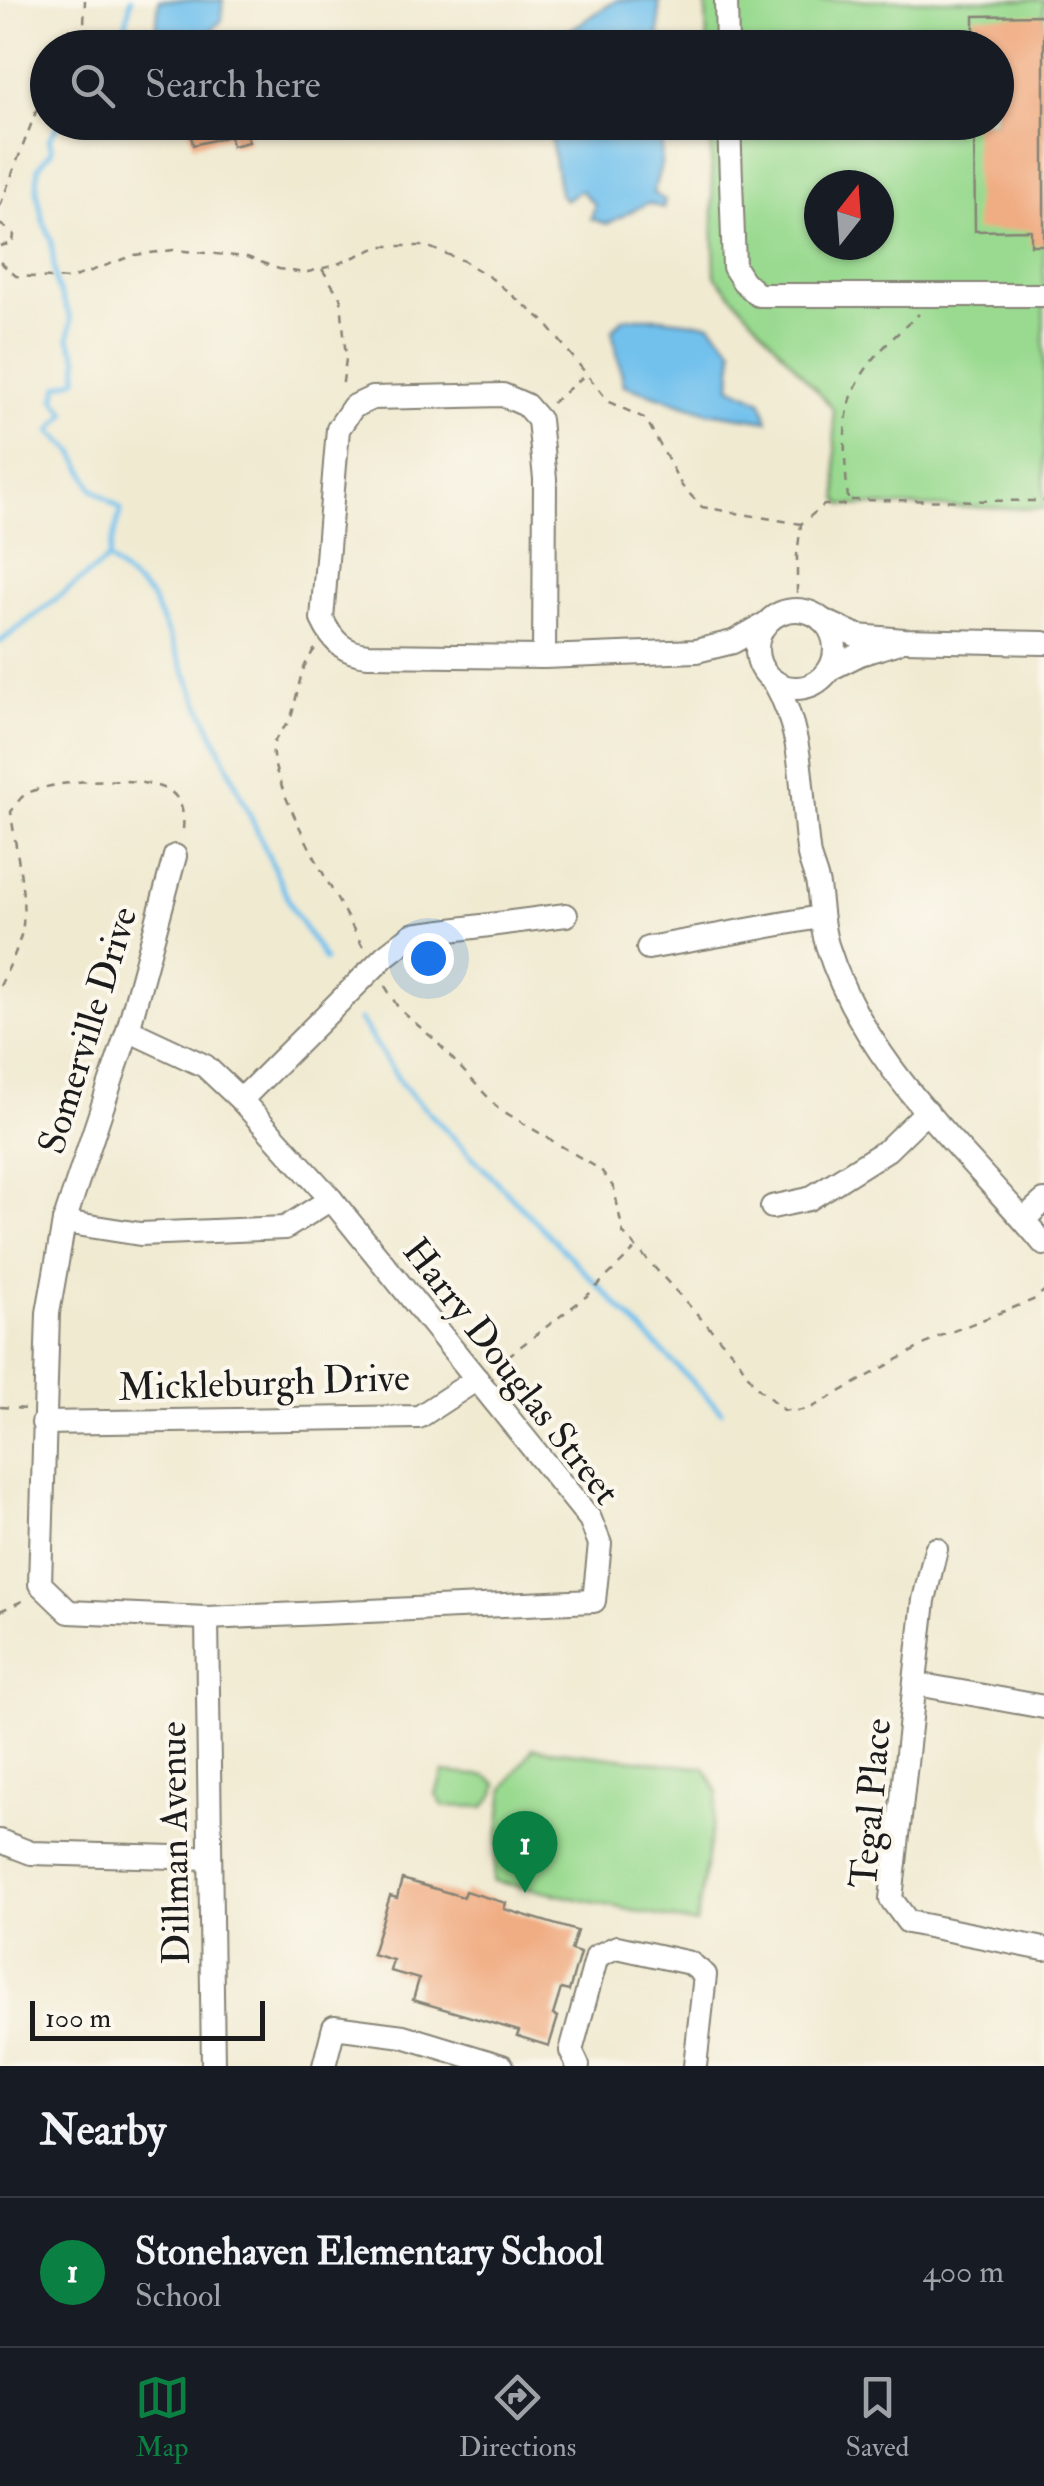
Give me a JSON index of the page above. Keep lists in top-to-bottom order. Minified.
{"streets":{"street":["Somerville Drive","Harry Douglas Street","Mickleburgh Drive","Tegal Place","Dillman Avenue"]},"crossings":[["Somerville Drive","Harry Douglas Street"],["Somerville Drive","Mickleburgh Drive"],["Harry Douglas Street","Mickleburgh Drive"],["Harry Douglas Street","Dillman Avenue"]],"scale_bar":"100 m","north":"top","page":{"search":"Search here","pins":"1","scale":"100 m","heading":"Nearby","list":[{"mark":"1","name":"Stonehaven Elementary School","note":"School","value":"400 m"}],"nav":["Map","Directions","Saved"]}}
